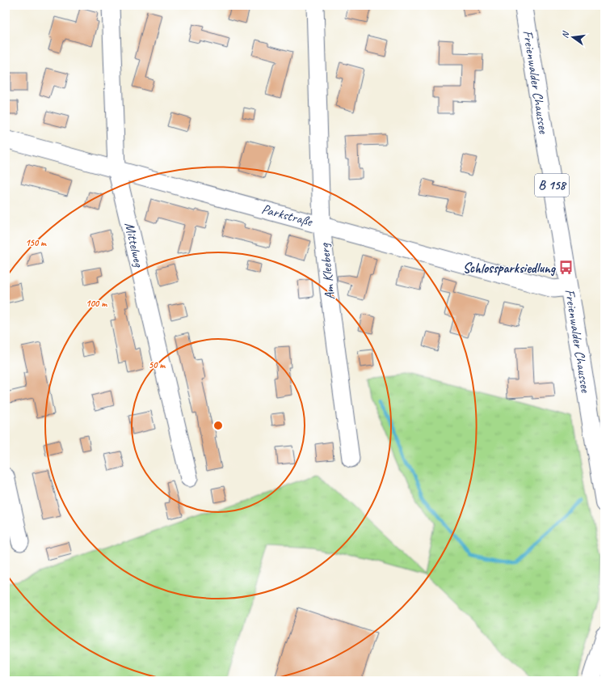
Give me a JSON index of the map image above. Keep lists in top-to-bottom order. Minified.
{"streets":{"main road":["Freienwalder Chaussee","B 158"],"street":["Parkstraße","Mittelweg","Am Kleeberg"]},"crossings":[["Freienwalder Chaussee","Parkstraße"],["Parkstraße","Mittelweg"],["Parkstraße","Am Kleeberg"]],"places":{"bus stop":["Schlossparksiedlung"]},"north":"left","rings":["150 m","100 m","50 m"]}
